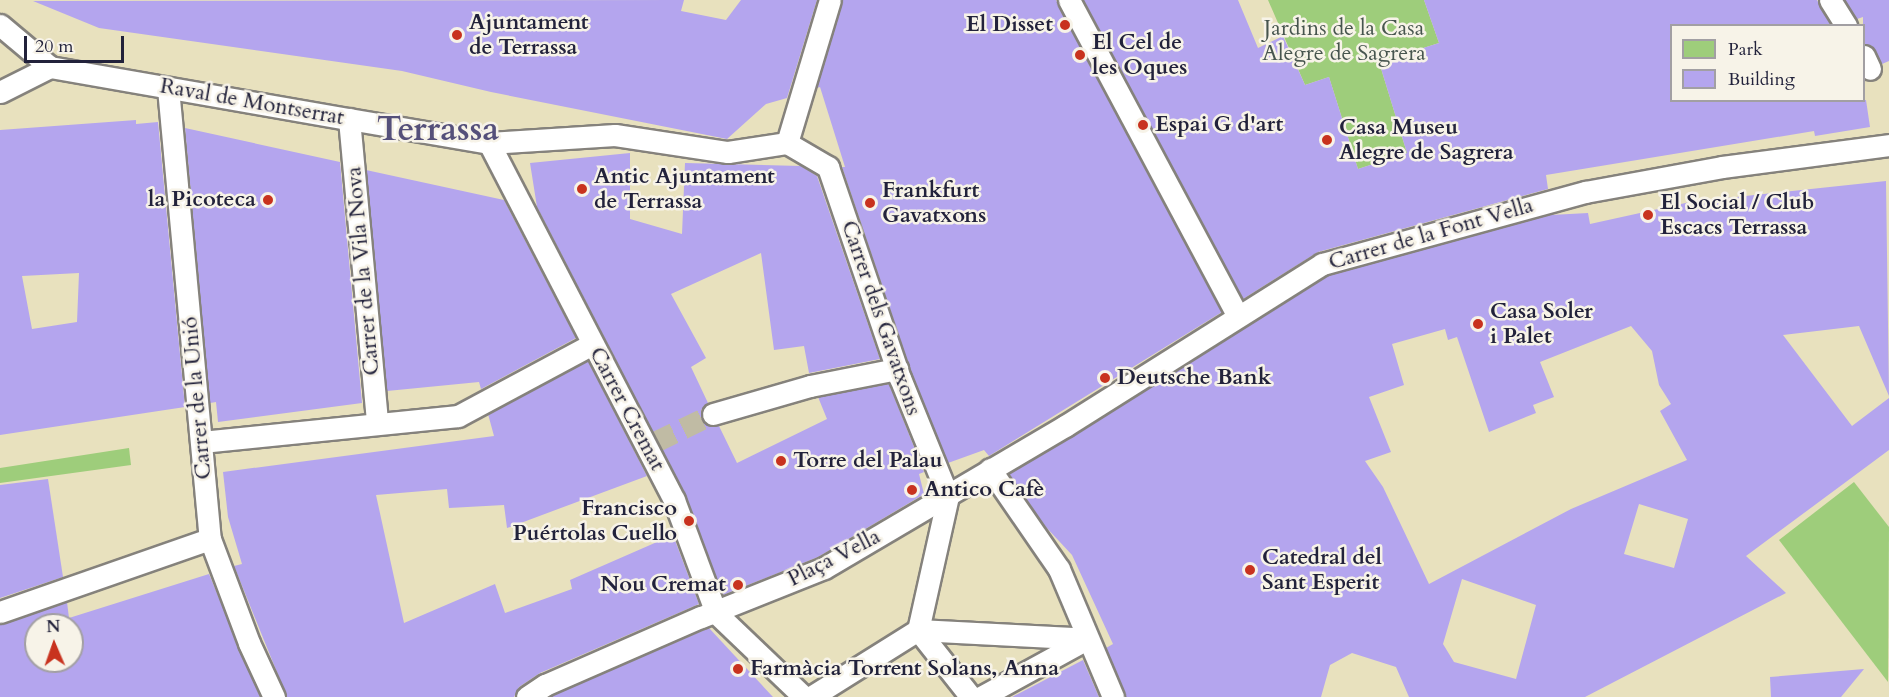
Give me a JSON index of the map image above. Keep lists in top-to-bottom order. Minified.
{"streets":{"street":["Raval de Montserrat","Carrer de la Font Vella","Carrer de la Vila Nova","Carrer dels Gavatxons","Carrer de la Unió","Carrer Cremat","Plaça Vella"]},"crossings":[["Raval de Montserrat","Carrer de la Vila Nova"],["Raval de Montserrat","Carrer dels Gavatxons"],["Raval de Montserrat","Carrer de la Unió"],["Raval de Montserrat","Carrer Cremat"],["Carrer de la Font Vella","Plaça Vella"],["Carrer dels Gavatxons","Plaça Vella"],["Carrer Cremat","Plaça Vella"]],"districts":["Terrassa"],"parks":["Jardins de la Casa Alegre de Sagrera"],"places":["El Disset","Ajuntament de Terrassa","El Cel de les Oques","Espai G d'art","Casa Museu Alegre de Sagrera","Antic Ajuntament de Terrassa","la Picoteca","Frankfurt Gavatxons","El Social / Club Escacs Terrassa","Casa Soler i Palet","Deutsche Bank","Torre del Palau","Antico Cafè","Francisco Puértolas Cuello","Catedral del Sant Esperit","Nou Cremat","Farmàcia Torrent Solans, Anna"],"legend":["Park","Building"],"scale_bar":"20 m","north":"top"}
